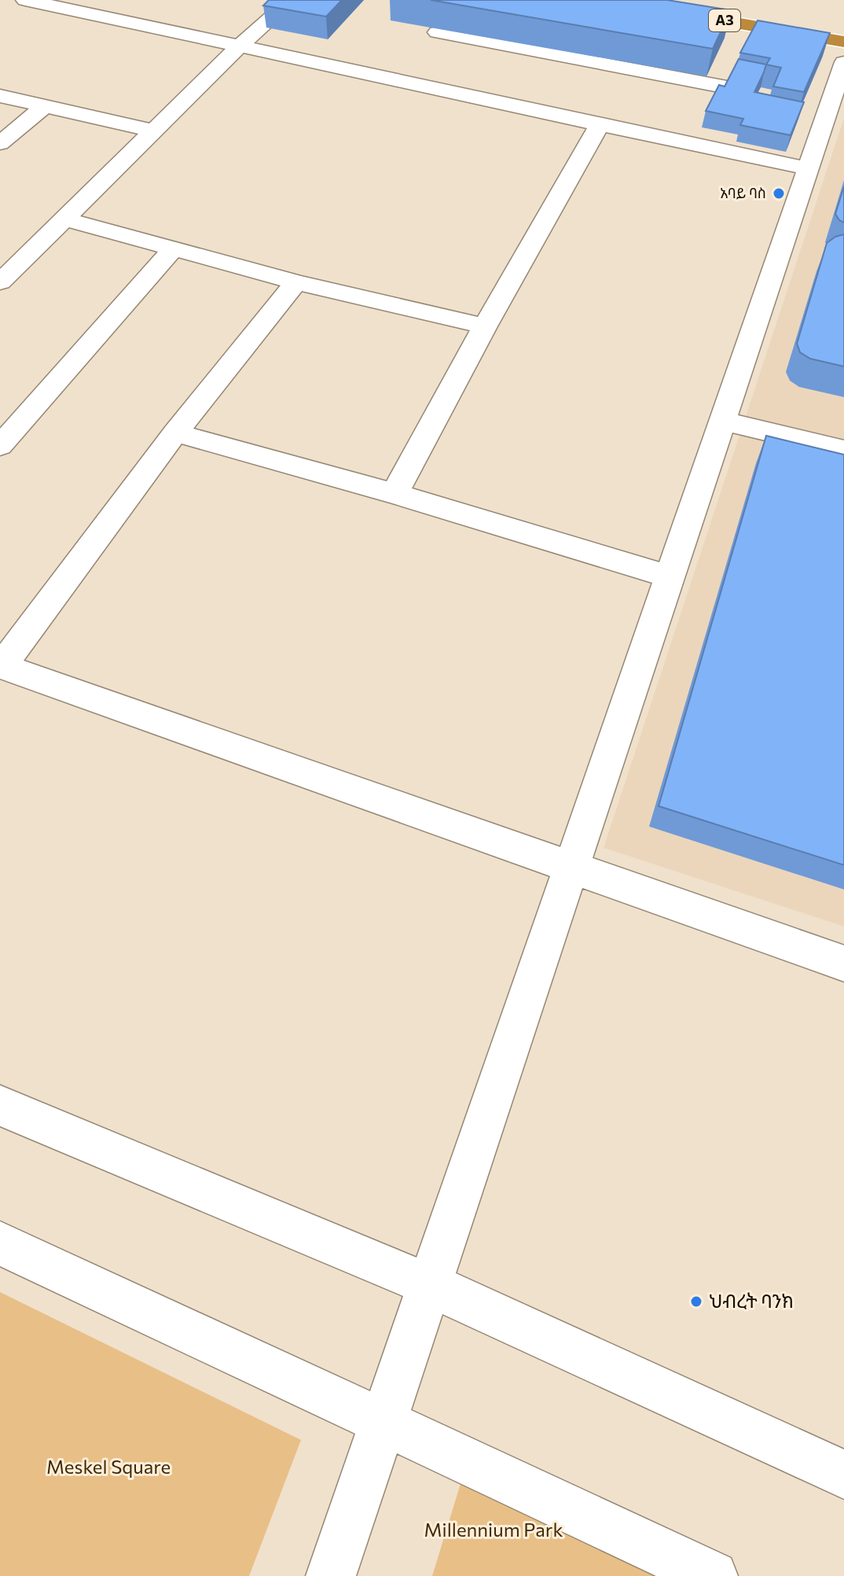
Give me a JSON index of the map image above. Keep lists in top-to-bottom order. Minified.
{"streets":{"highway":["A3"]},"parks":["Meskel Square","Millennium Park"],"places":["አባይ ባስ","ህብረት ባንክ"]}
